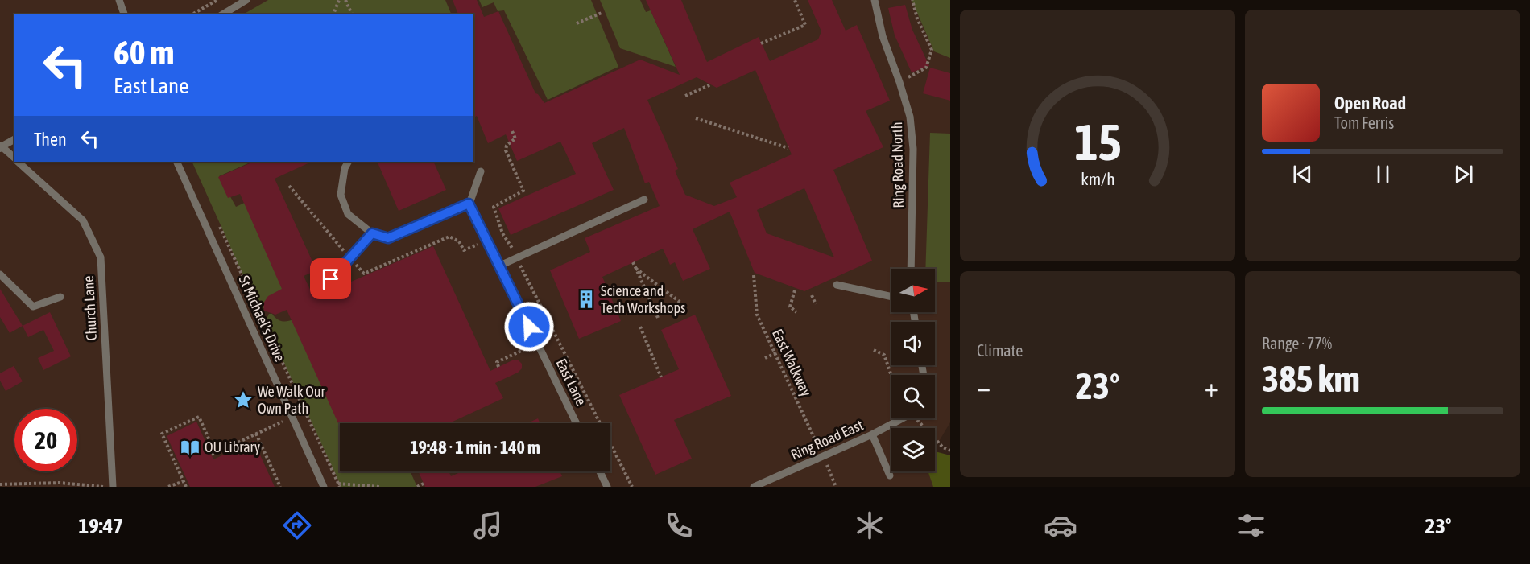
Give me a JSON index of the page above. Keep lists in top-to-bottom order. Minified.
{"streets":{"lane":["Ring Road North","Church Lane","St Michael's Drive","East Lane","Ring Road East"],"path":["East Walkway"]},"crossings":[["East Walkway","Ring Road East"]],"places":{"building":["Science and Tech Workshops"],"place":["We Walk Our Own Path"],"library":["OU Library"]},"north":"right","page":{"turn":["60 m","East Lane"],"song":["Open Road","Tom Ferris"],"then":"Then","tile":["Climate",["Range · 77%","385 km"]],"heat":["−","23°","+"],"limit":"20","trip":"19:48 · 1 min · 140 m","tabs":["19:47","23°"],"gauge":["15","km/h"]}}
